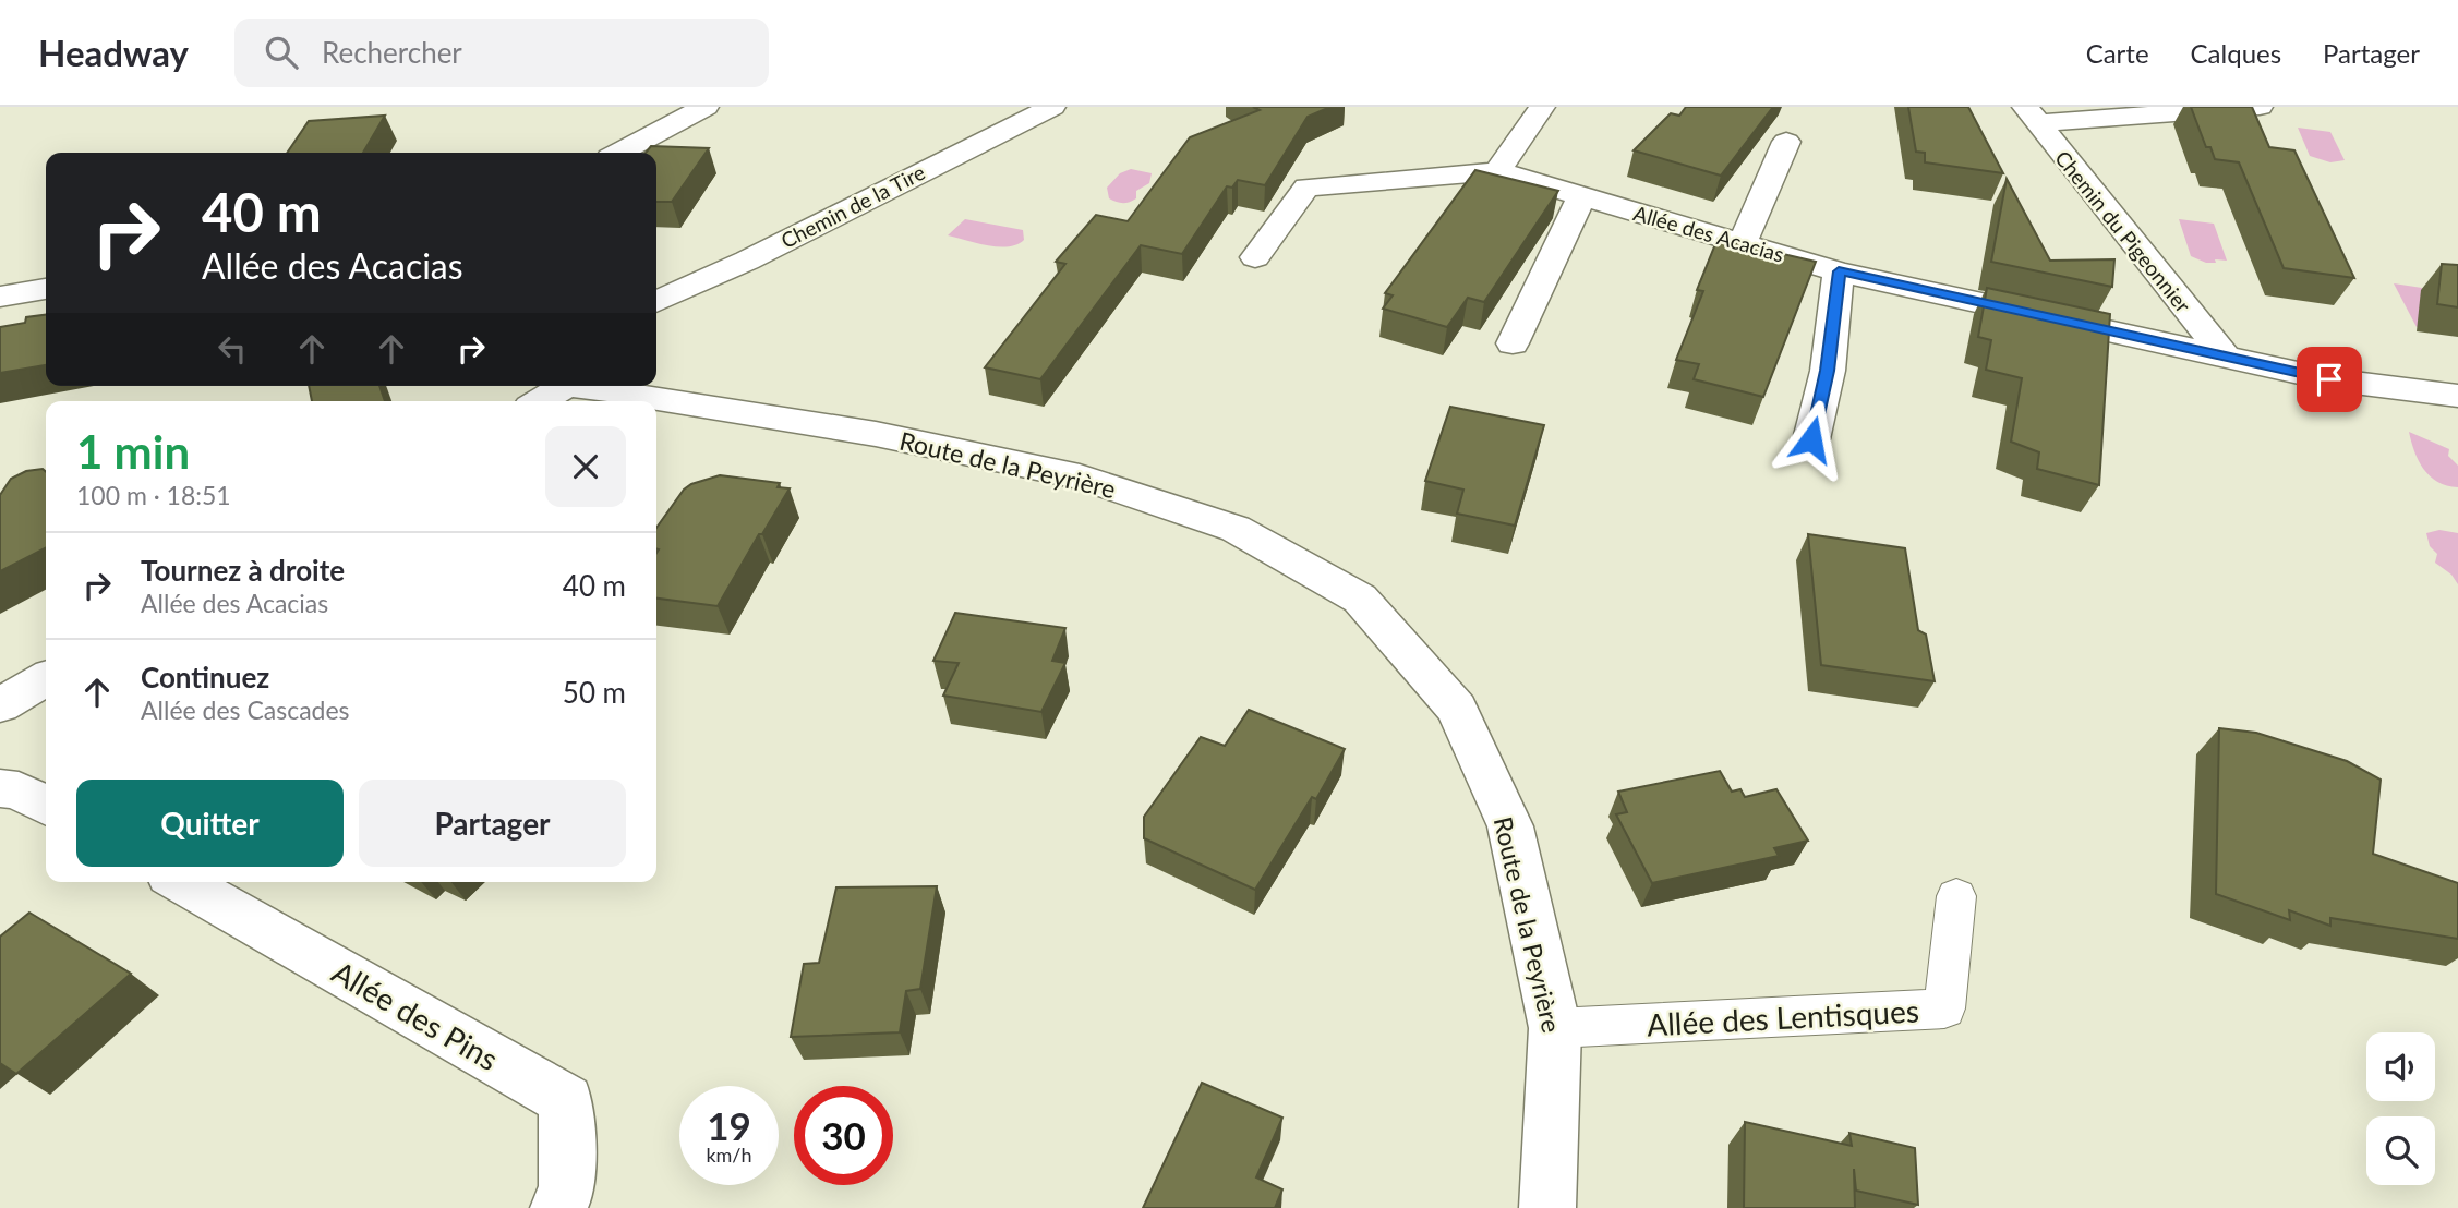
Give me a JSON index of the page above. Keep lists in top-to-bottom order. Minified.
{"streets":{"street":["Chemin de la Tire","Chemin du Pigeonnier","Allée des Acacias","Route de la Peyrière","Allée des Pins"],"lane":["Allée des Lentisques"]},"crossings":[["Chemin du Pigeonnier","Allée des Acacias"],["Route de la Peyrière","Allée des Lentisques"]],"page":{"header":"Headway","search":"Rechercher","nav":["Carte","Calques","Partager"],"turn":["40 m","Allée des Acacias"],"heading":["1 min","100 m · 18:51"],"list":[{"name":"Tournez à droite","note":"Allée des Acacias","value":"40 m"},{"name":"Continuez","note":"Allée des Cascades","value":"50 m"}],"buttons":["Quitter","Partager"],"speed":"19 km/h","limit":"30"}}
